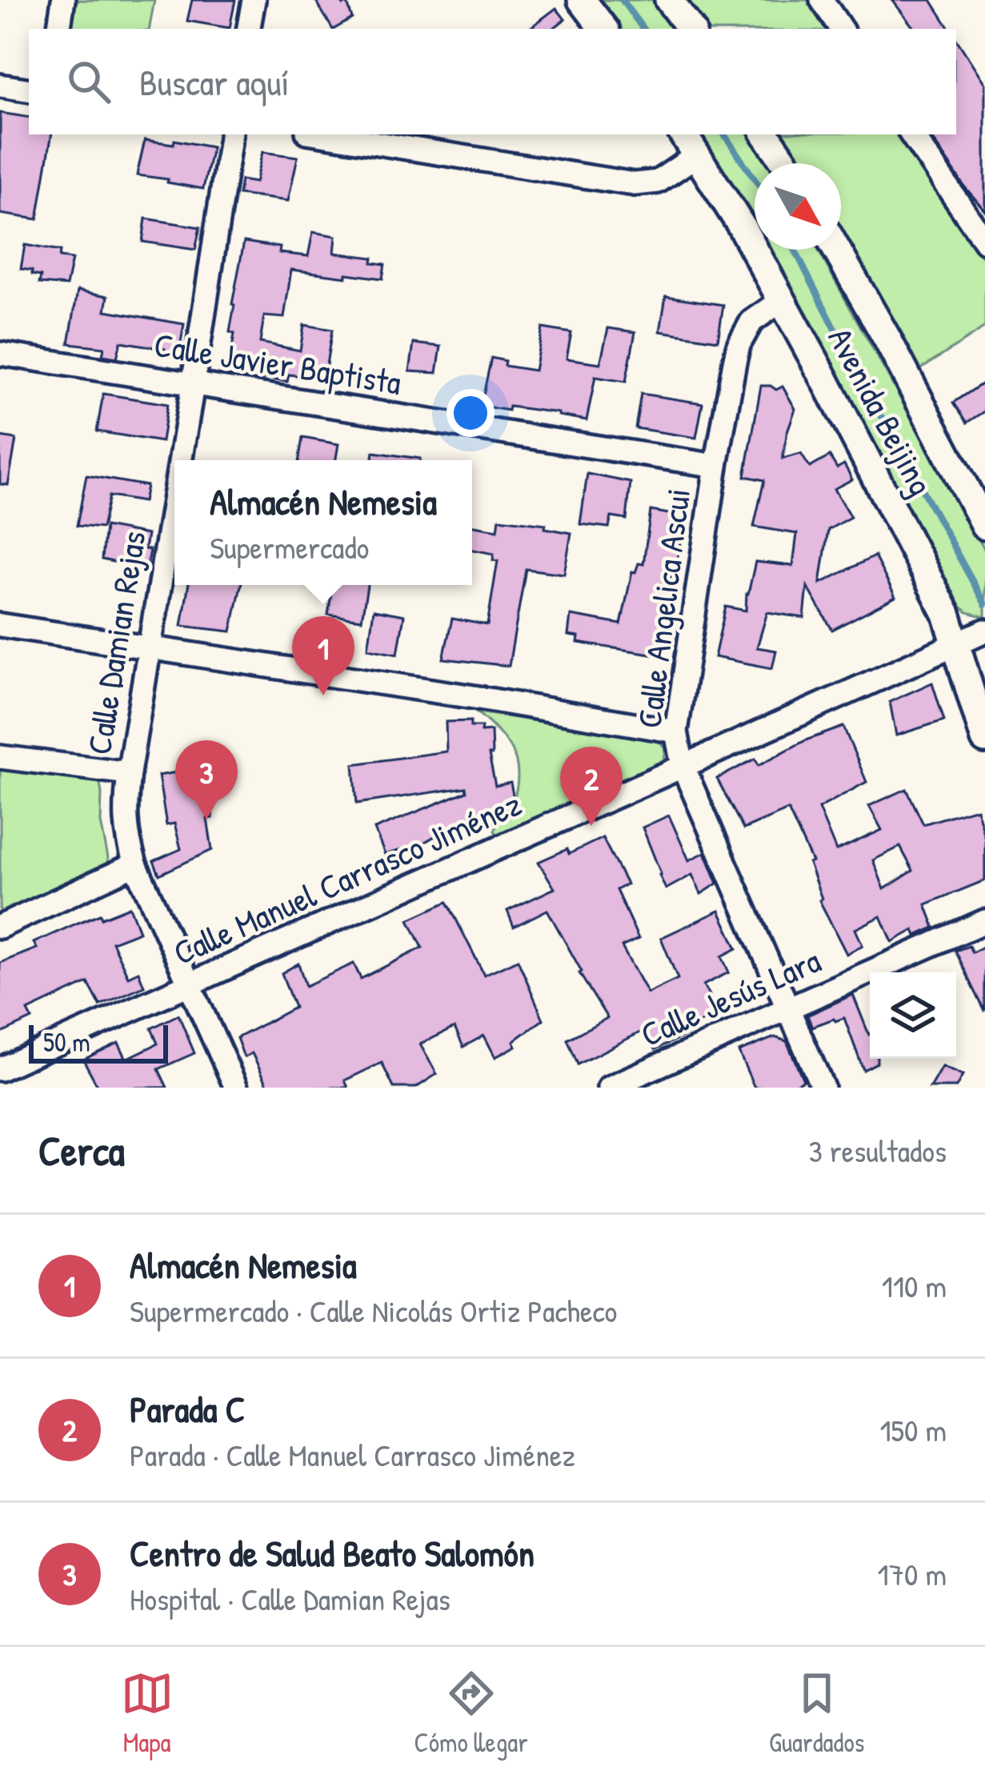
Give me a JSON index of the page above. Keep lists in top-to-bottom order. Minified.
{"streets":{"main road":["Avenida Beijing"],"street":["Calle Javier Baptista","Calle Angelica Ascui","Calle Damian Rejas","Calle Manuel Carrasco Jiménez","Calle Jesús Lara"]},"crossings":[["Calle Javier Baptista","Calle Angelica Ascui"],["Calle Javier Baptista","Calle Damian Rejas"],["Avenida Beijing","Calle Angelica Ascui"],["Avenida Beijing","Calle Manuel Carrasco Jiménez"],["Calle Angelica Ascui","Calle Manuel Carrasco Jiménez"],["Calle Angelica Ascui","Calle Jesús Lara"],["Calle Damian Rejas","Calle Manuel Carrasco Jiménez"]],"scale_bar":"50 m","north":"bottom right","page":{"search":"Buscar aquí","popup":["Almacén Nemesia","Supermercado"],"pins":["1","3","2"],"scale":"50 m","heading":["Cerca","3 resultados"],"list":[{"mark":"1","name":"Almacén Nemesia","note":"Supermercado · Calle Nicolás Ortiz Pacheco","value":"110 m"},{"mark":"2","name":"Parada C","note":"Parada · Calle Manuel Carrasco Jiménez","value":"150 m"},{"mark":"3","name":"Centro de Salud Beato Salomón","note":"Hospital · Calle Damian Rejas","value":"170 m"}],"nav":["Mapa","Cómo llegar","Guardados"]}}
